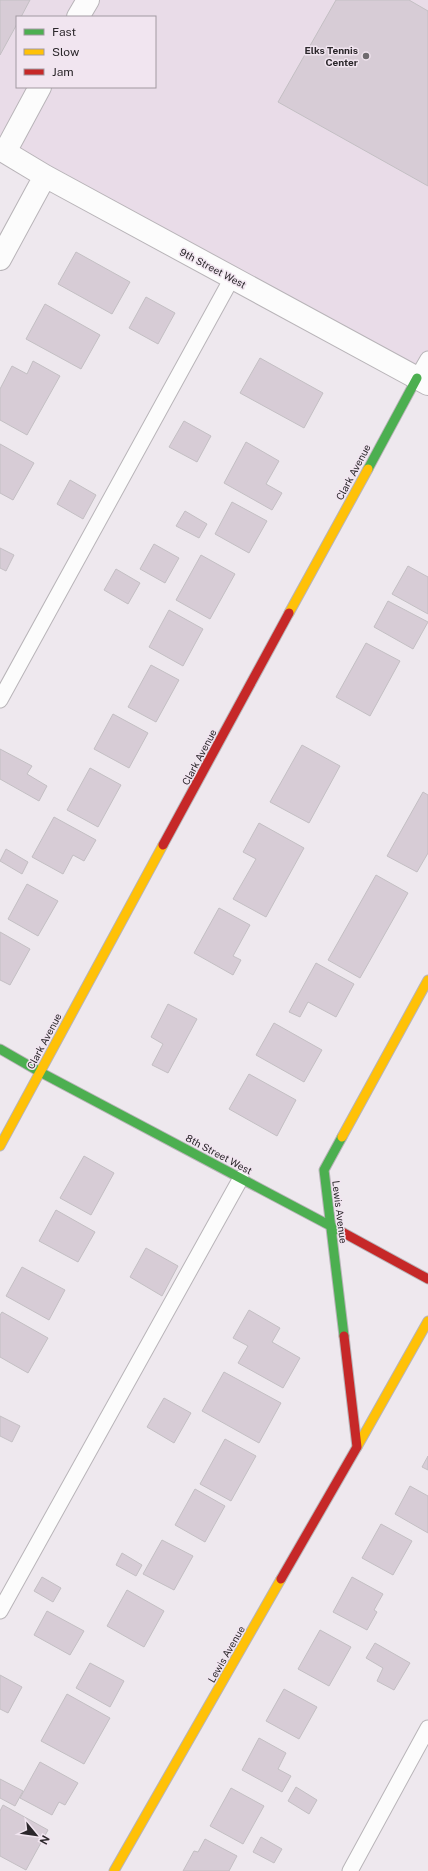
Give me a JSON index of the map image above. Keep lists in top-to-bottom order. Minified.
{"streets":{"street":["9th Street West","Clark Avenue","8th Street West","Lewis Avenue"]},"crossings":[["9th Street West","Clark Avenue"],["Clark Avenue","8th Street West"],["8th Street West","Lewis Avenue"]],"places":["Elks Tennis Center"],"legend":["Fast","Slow","Jam"],"north":"bottom right"}
